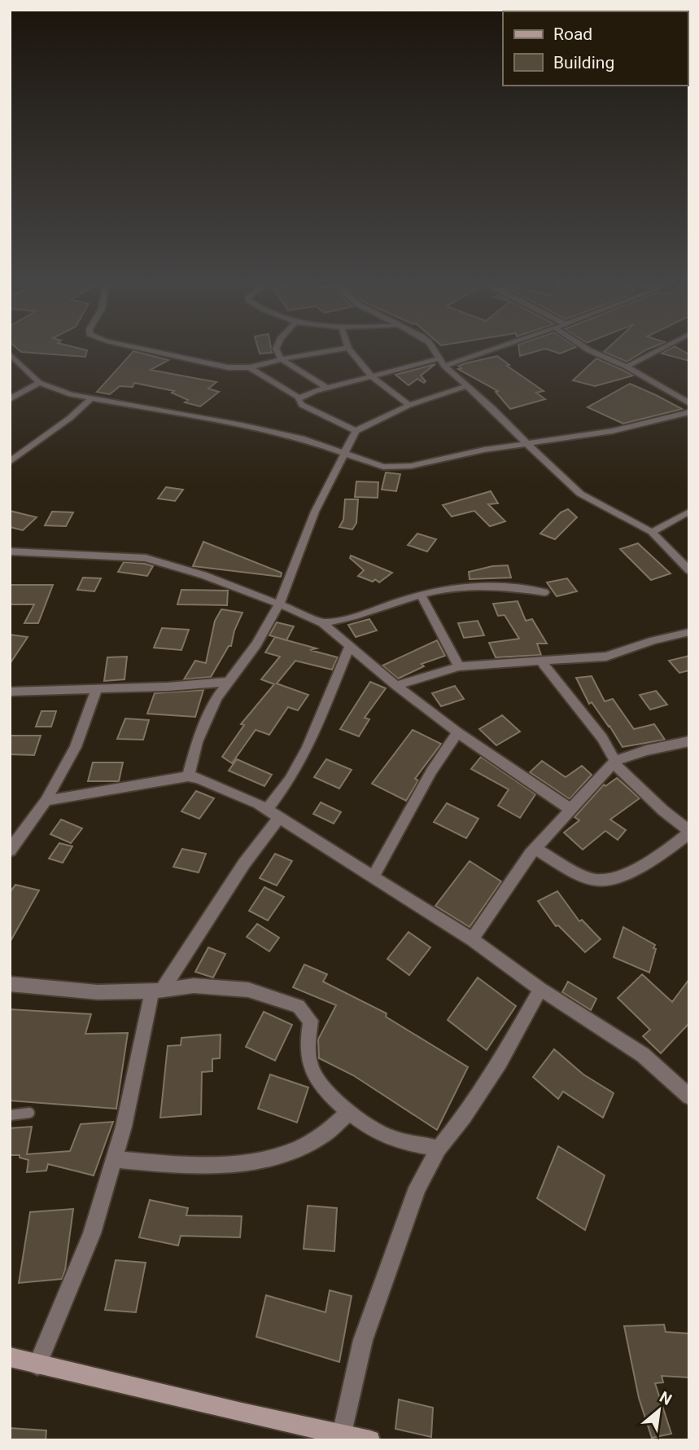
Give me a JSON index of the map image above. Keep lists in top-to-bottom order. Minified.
{"legend":["Road","Building"],"north":"top right"}
